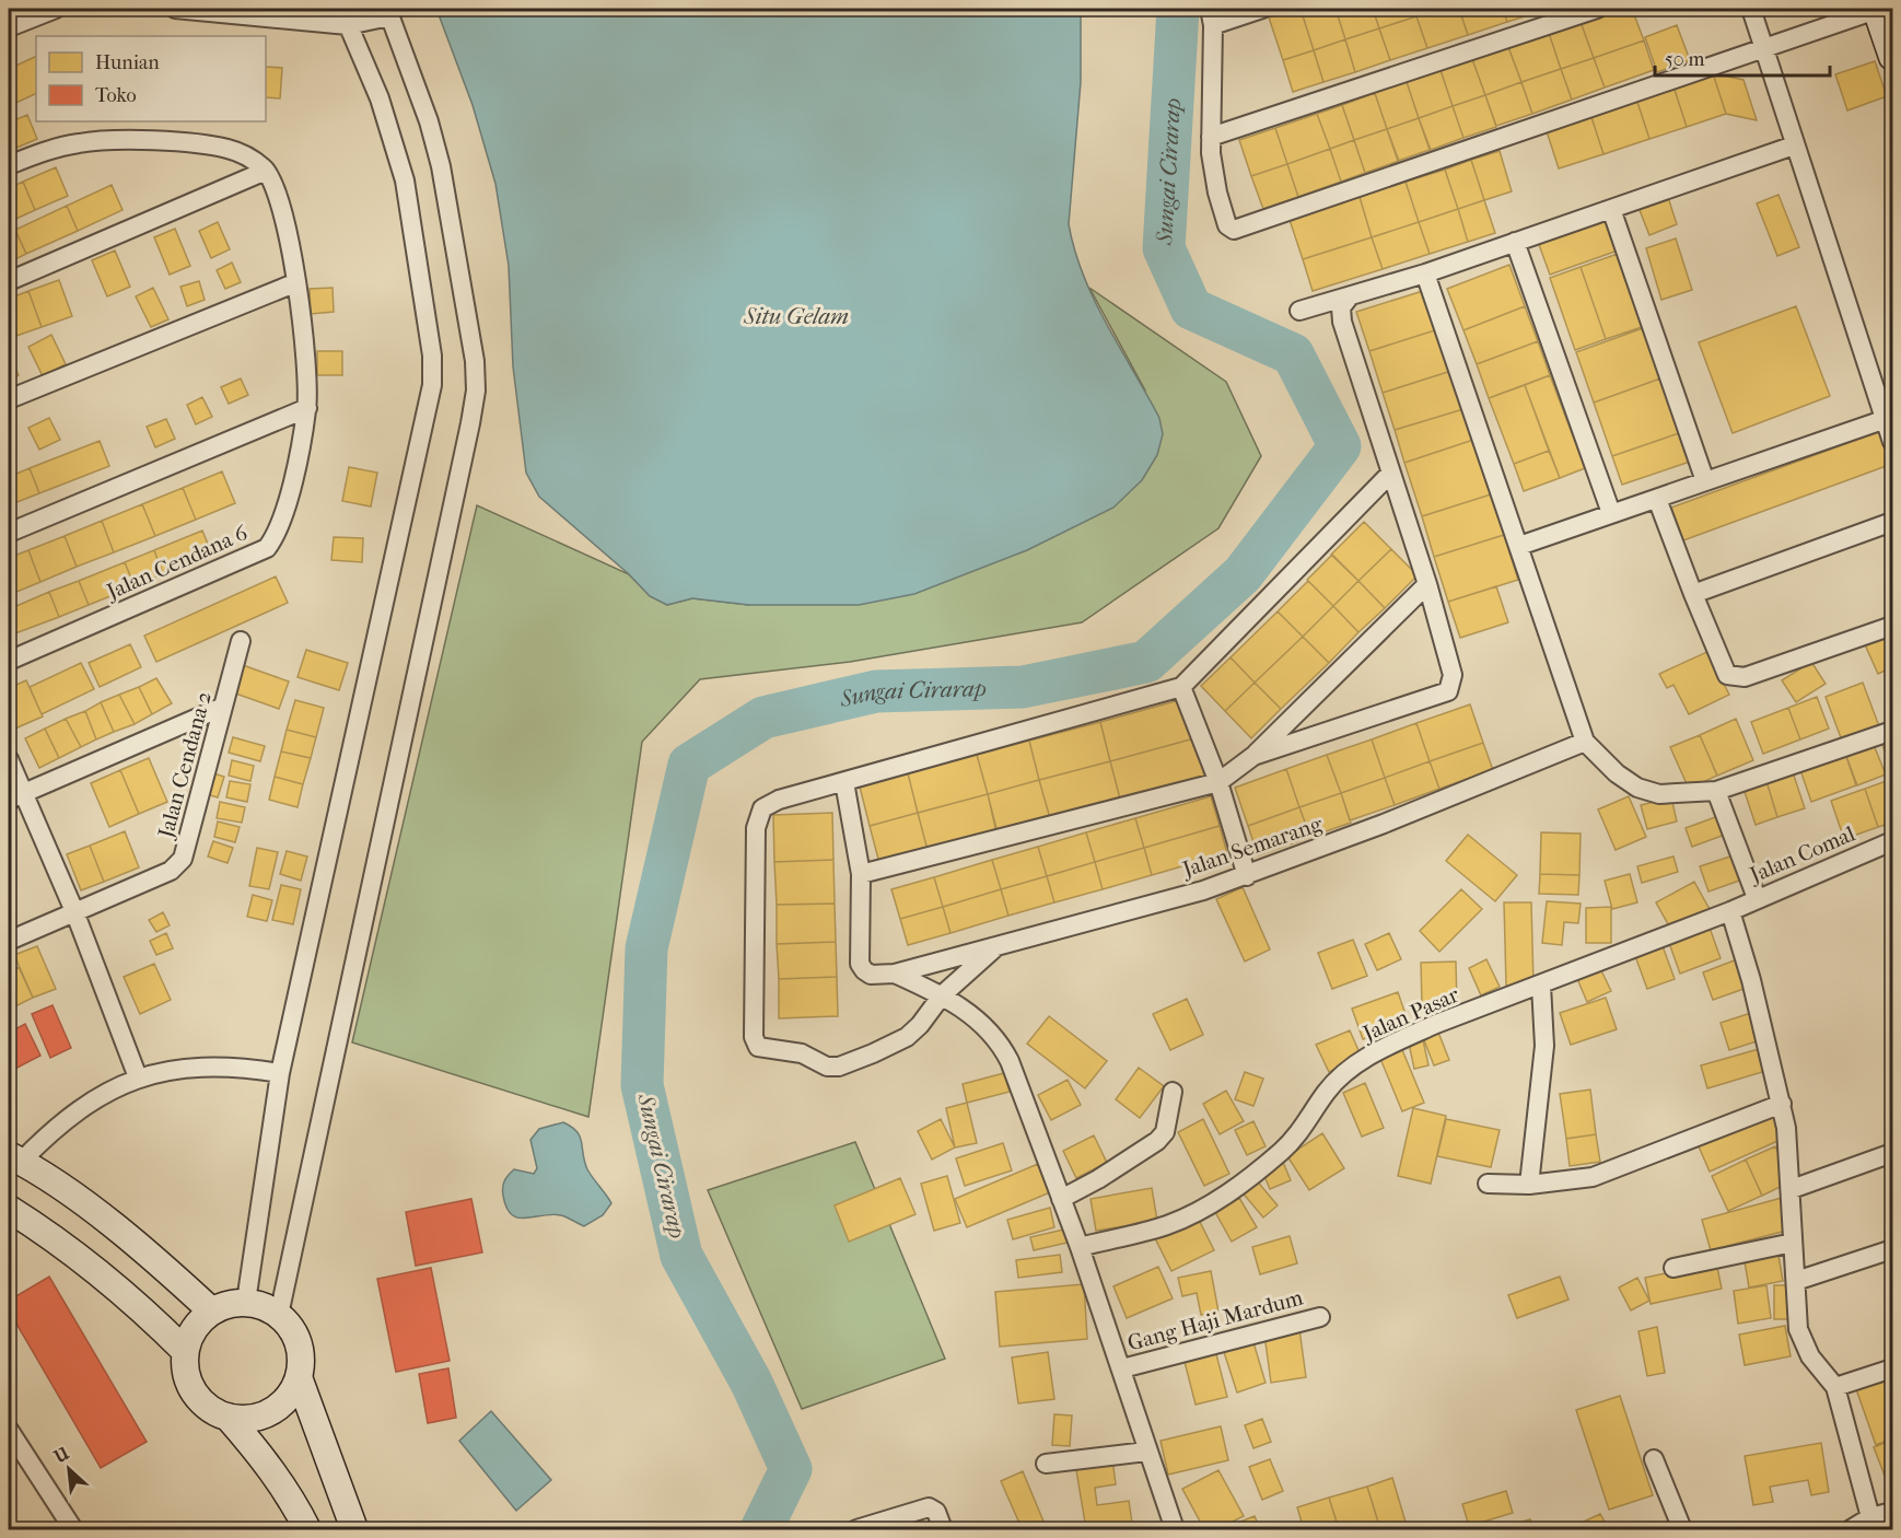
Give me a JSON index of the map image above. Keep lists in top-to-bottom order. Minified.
{"streets":{"street":["Jalan Cendana 6","Jalan Cendana 2","Jalan Semarang","Jalan Comal","Jalan Pasar","Gang Haji Mardum"]},"crossings":[["Jalan Comal","Jalan Pasar"]],"water":["Sungai Cirarap","Situ Gelam"],"legend":["Hunian","Toko"],"scale_bar":"50 m","north":"top left"}
